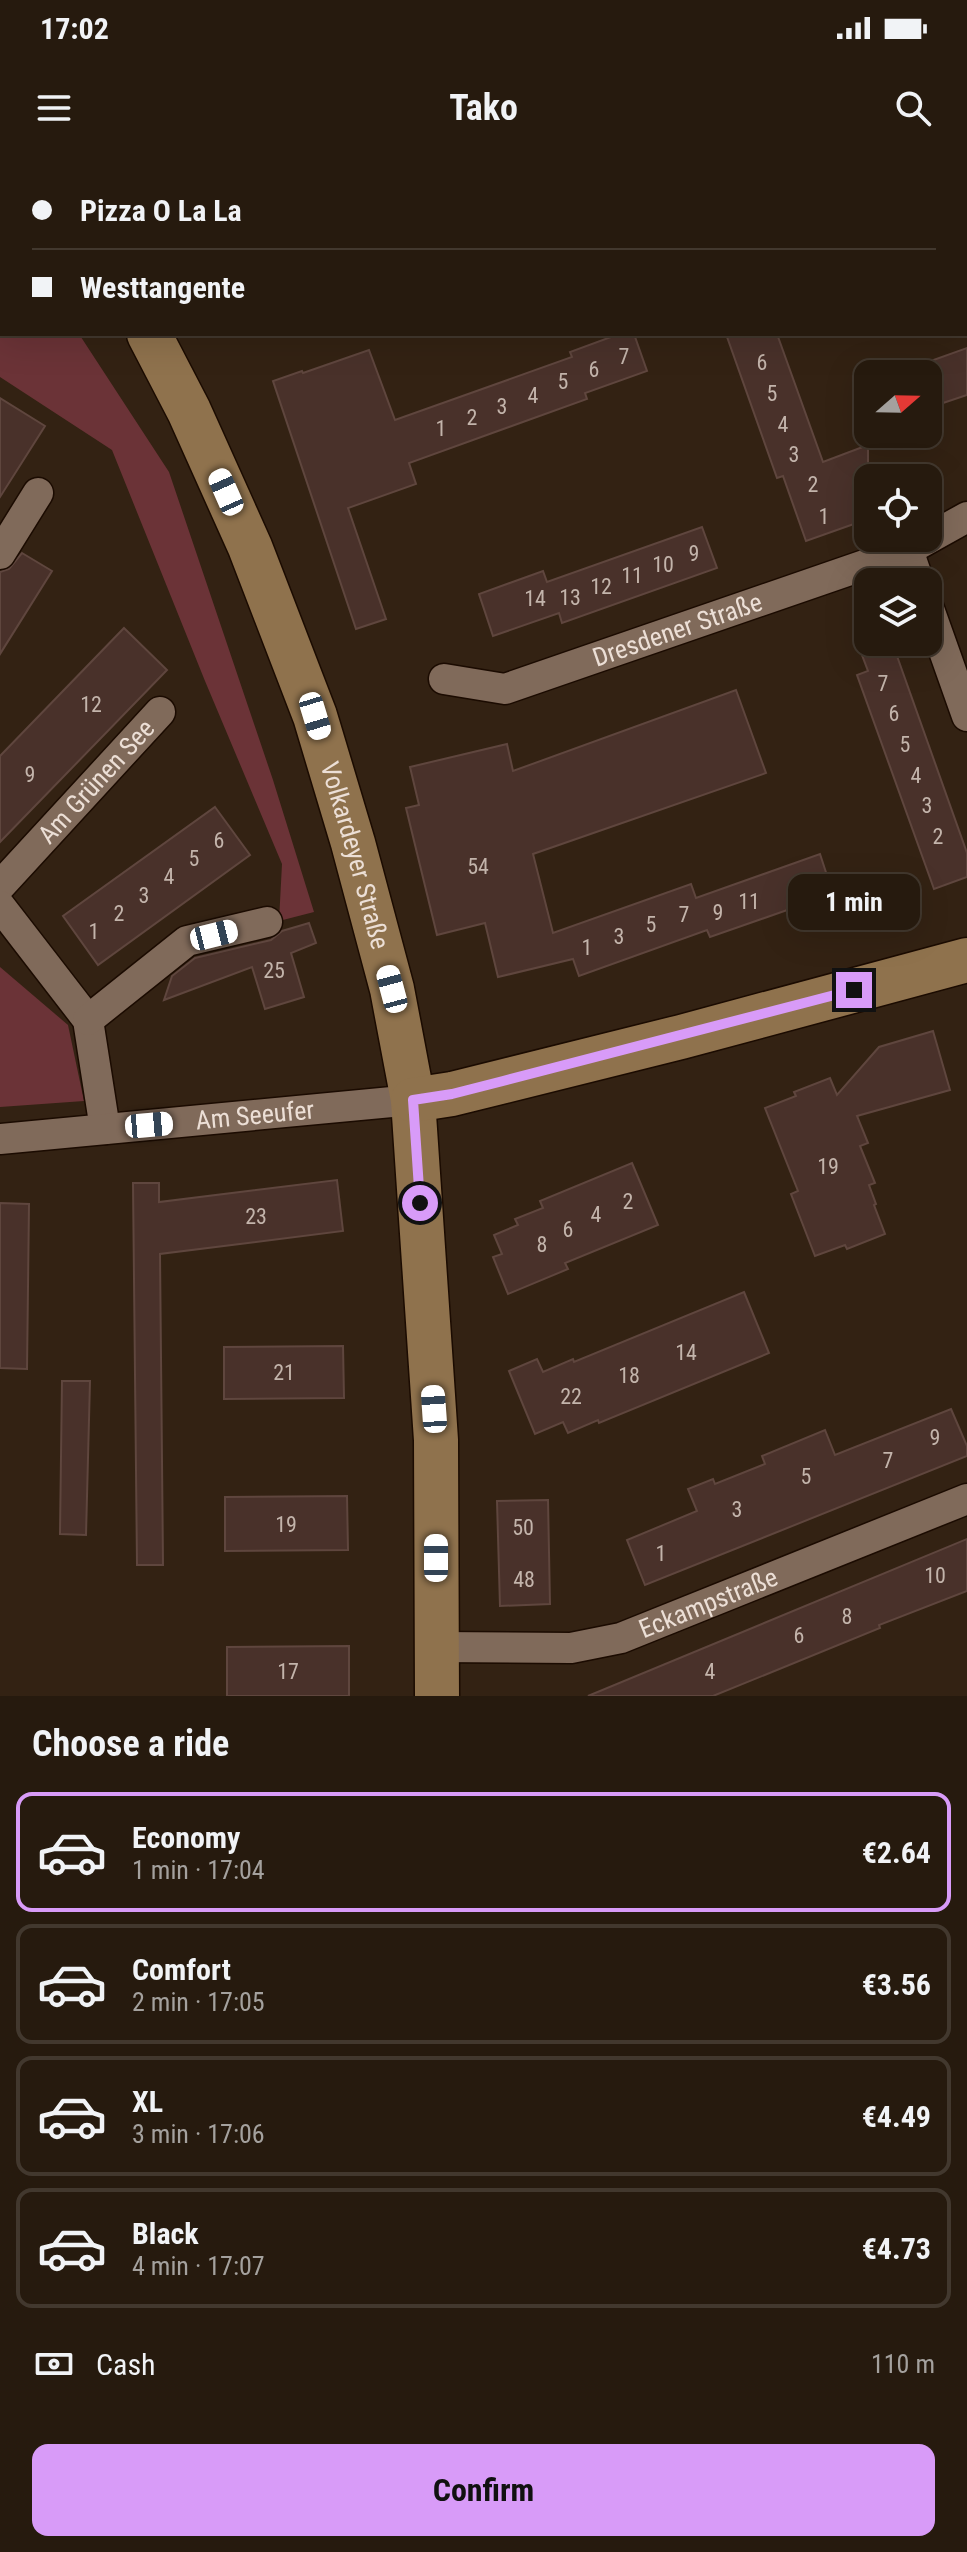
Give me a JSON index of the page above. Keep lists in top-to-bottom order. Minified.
{"streets":{"main road":["Volkardeyer Straße"],"street":["Dresdener Straße","Am Grünen See","Am Seeufer","Eckampstraße"]},"crossings":[["Volkardeyer Straße","Am Seeufer"],["Volkardeyer Straße","Eckampstraße"]],"house_numbers":["7","6","6","5","5","4","3","2","4","1","3","2","1","9","10","11","12","13","14","7","12","6","5","9","4","3","2","6","5","54","4","3","11","9","2","7","5","1","3","1","25","19","2","4","23","6","8","14","21","18","22","9","7","5","3","19","50","1","10","48","8","6","17","4"],"north":"right","page":{"status":"17:02","header":"Tako","banner":["Pizza O La La","Westtangente"],"bubble":"1 min","heading":"Choose a ride","list":[{"name":"Economy","note":"1 min · 17:04","value":"€2.64"},{"name":"Comfort","note":"2 min · 17:05","value":"€3.56"},{"name":"XL","note":"3 min · 17:06","value":"€4.49"},{"name":"Black","note":"4 min · 17:07","value":"€4.73"}],"pay":["Cash","110 m"],"buttons":"Confirm"}}
